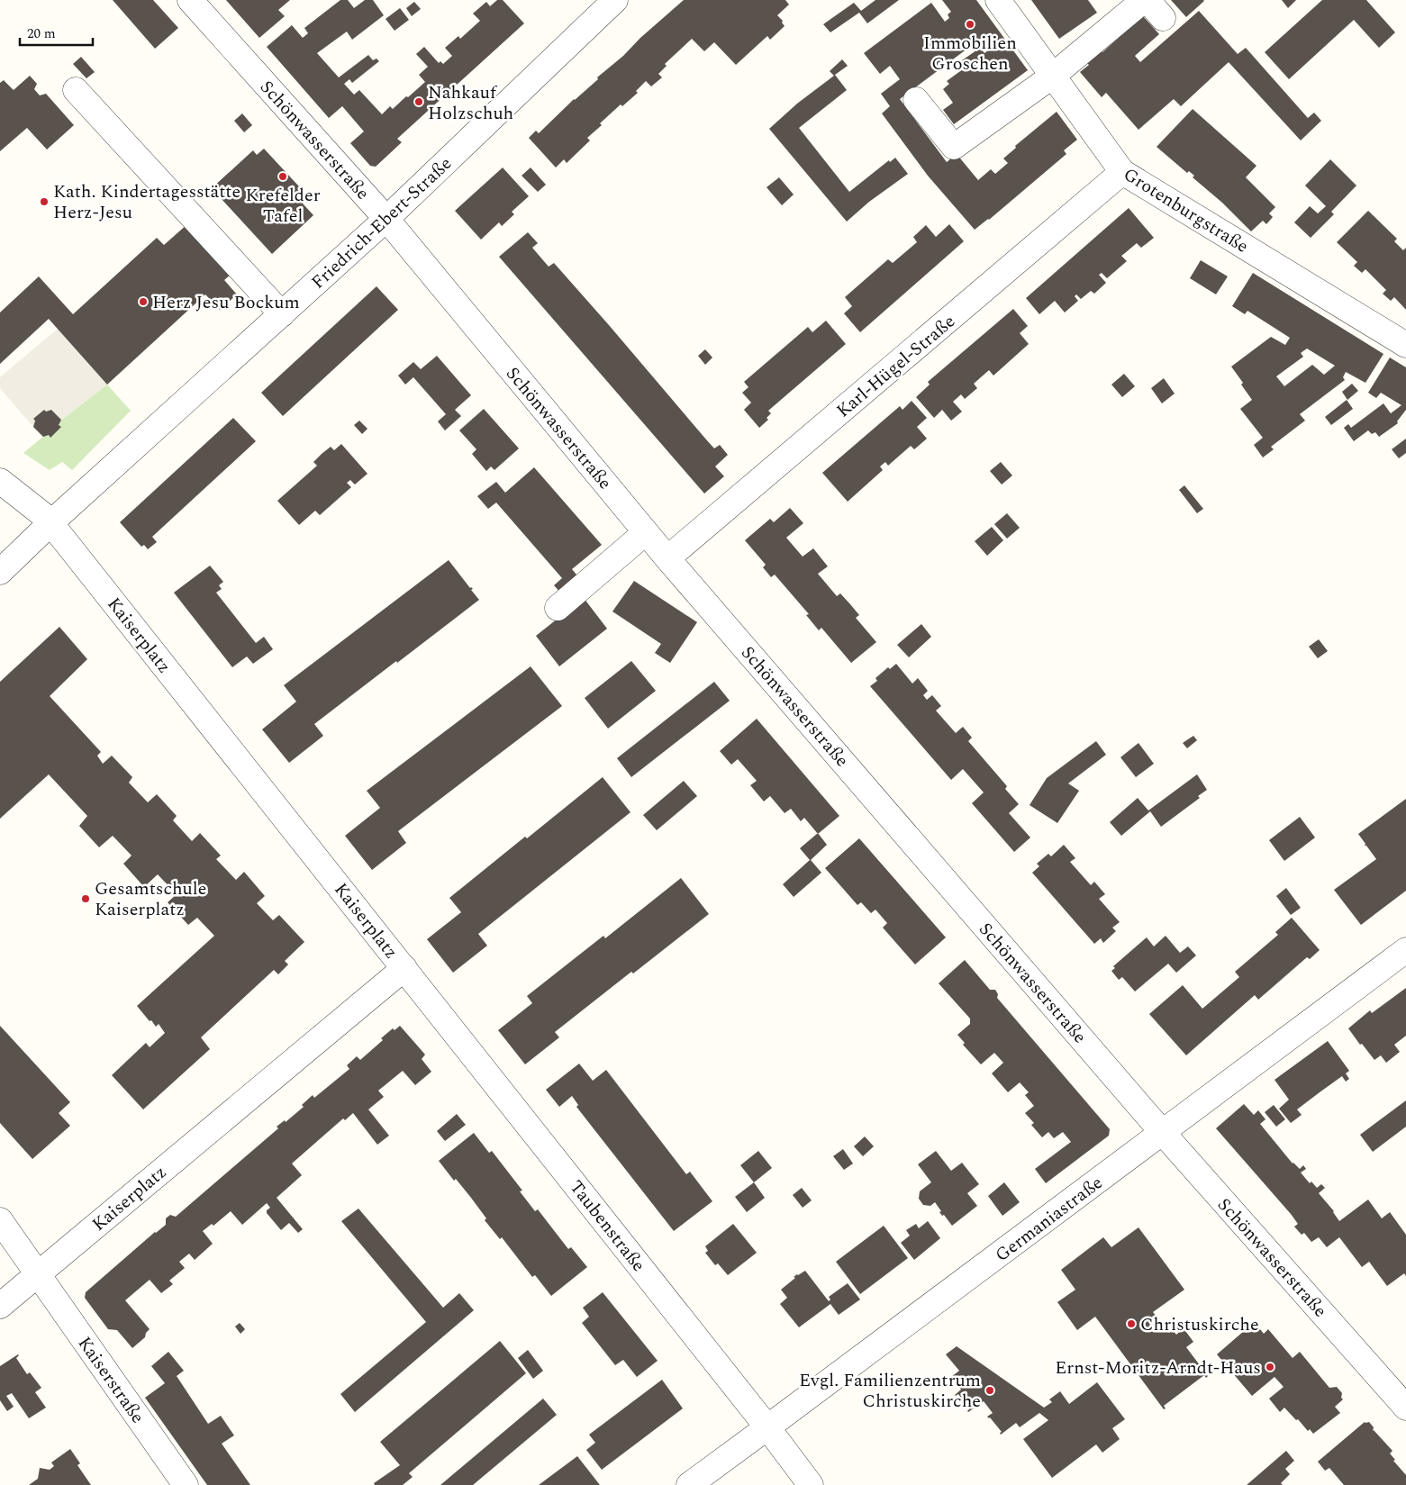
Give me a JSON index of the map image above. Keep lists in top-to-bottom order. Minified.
{"streets":{"street":["Schönwasserstraße","Grotenburgstraße","Friedrich-Ebert-Straße","Karl-Hügel-Straße","Kaiserplatz","Germaniastraße","Taubenstraße","Kaiserstraße"]},"crossings":[["Schönwasserstraße","Friedrich-Ebert-Straße"],["Schönwasserstraße","Karl-Hügel-Straße"],["Schönwasserstraße","Germaniastraße"],["Grotenburgstraße","Karl-Hügel-Straße"],["Friedrich-Ebert-Straße","Kaiserplatz"],["Kaiserplatz","Taubenstraße"],["Kaiserplatz","Kaiserstraße"],["Germaniastraße","Taubenstraße"]],"places":["Immobilien Groschen","Nahkauf Holzschuh","Krefelder Tafel","Kath. Kindertagesstätte Herz-Jesu","Herz Jesu Bockum","Gesamtschule Kaiserplatz","Christuskirche","Ernst-Moritz-Arndt-Haus","Evgl. Familienzentrum Christuskirche"],"scale_bar":"20 m"}
